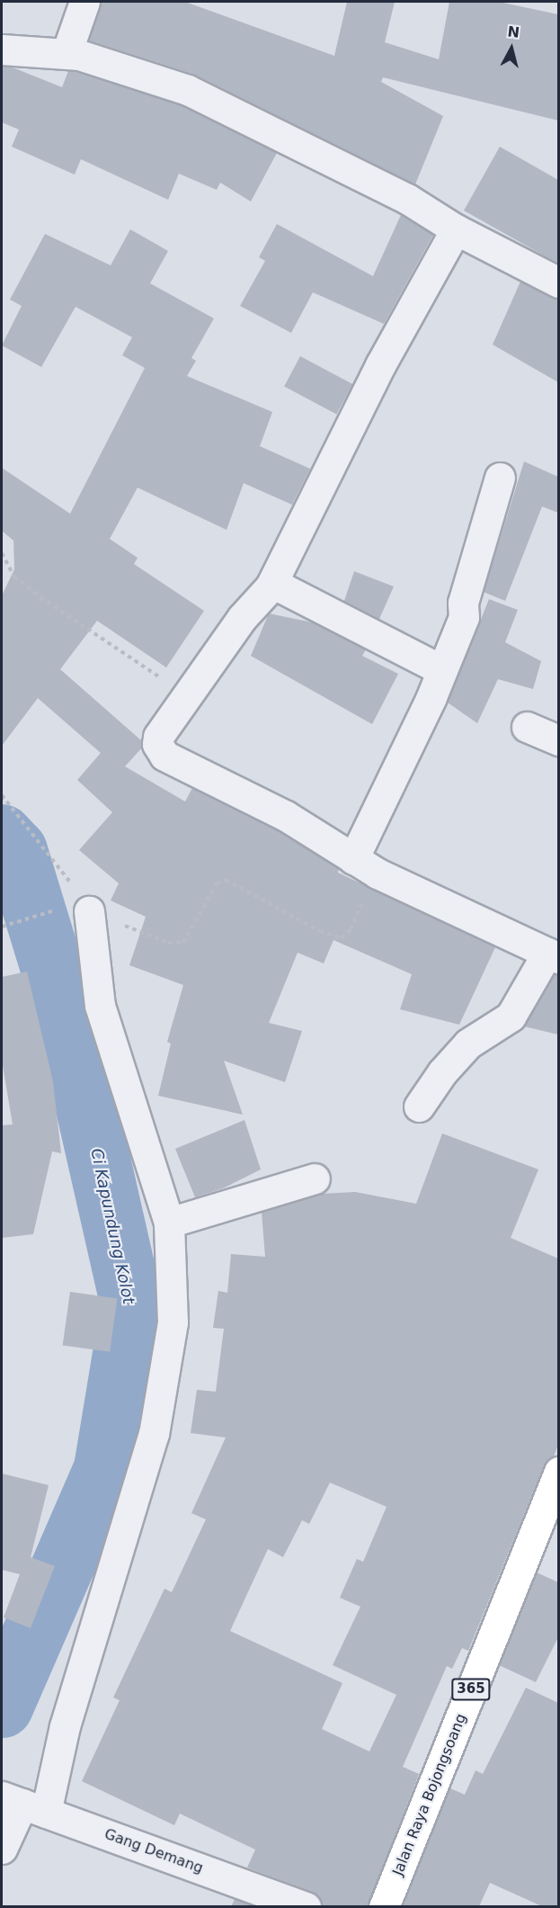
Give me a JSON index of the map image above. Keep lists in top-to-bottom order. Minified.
{"streets":{"main road":["365","Jalan Raya Bojongsoang"],"street":["Gang Demang"]},"water":["Ci Kapundung Kolot"],"north":"top"}
